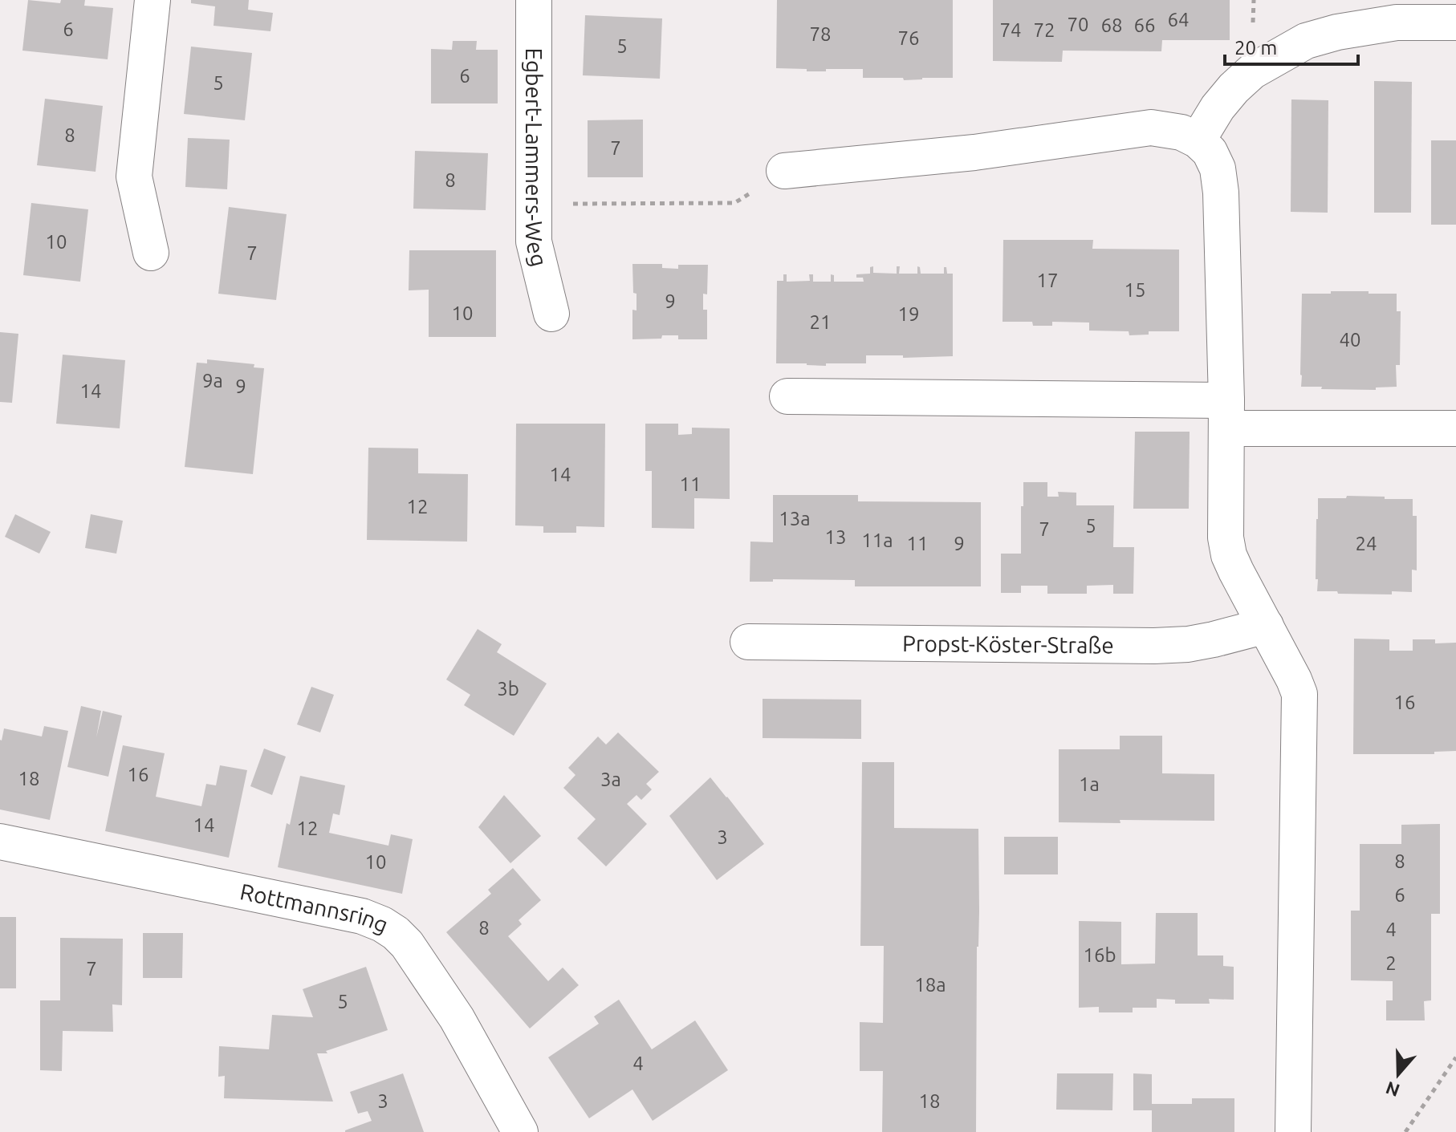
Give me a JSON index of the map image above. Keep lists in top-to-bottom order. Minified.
{"streets":{"street":["Egbert-Lammers-Weg","Propst-Köster-Straße","Rottmannsring"]},"house_numbers":["64","70","68","66","6","74","72","78","76","5","6","5","8","7","8","10","7","17","15","9","10","19","21","40","9a","9","14","14","11","12","13a","5","7","13","11a","11","9","24","3b","16","16","18","3a","1a","14","12","3","8","10","6","8","4","16b","2","7","18a","5","4","3","18"],"scale_bar":"20 m","north":"bottom"}
